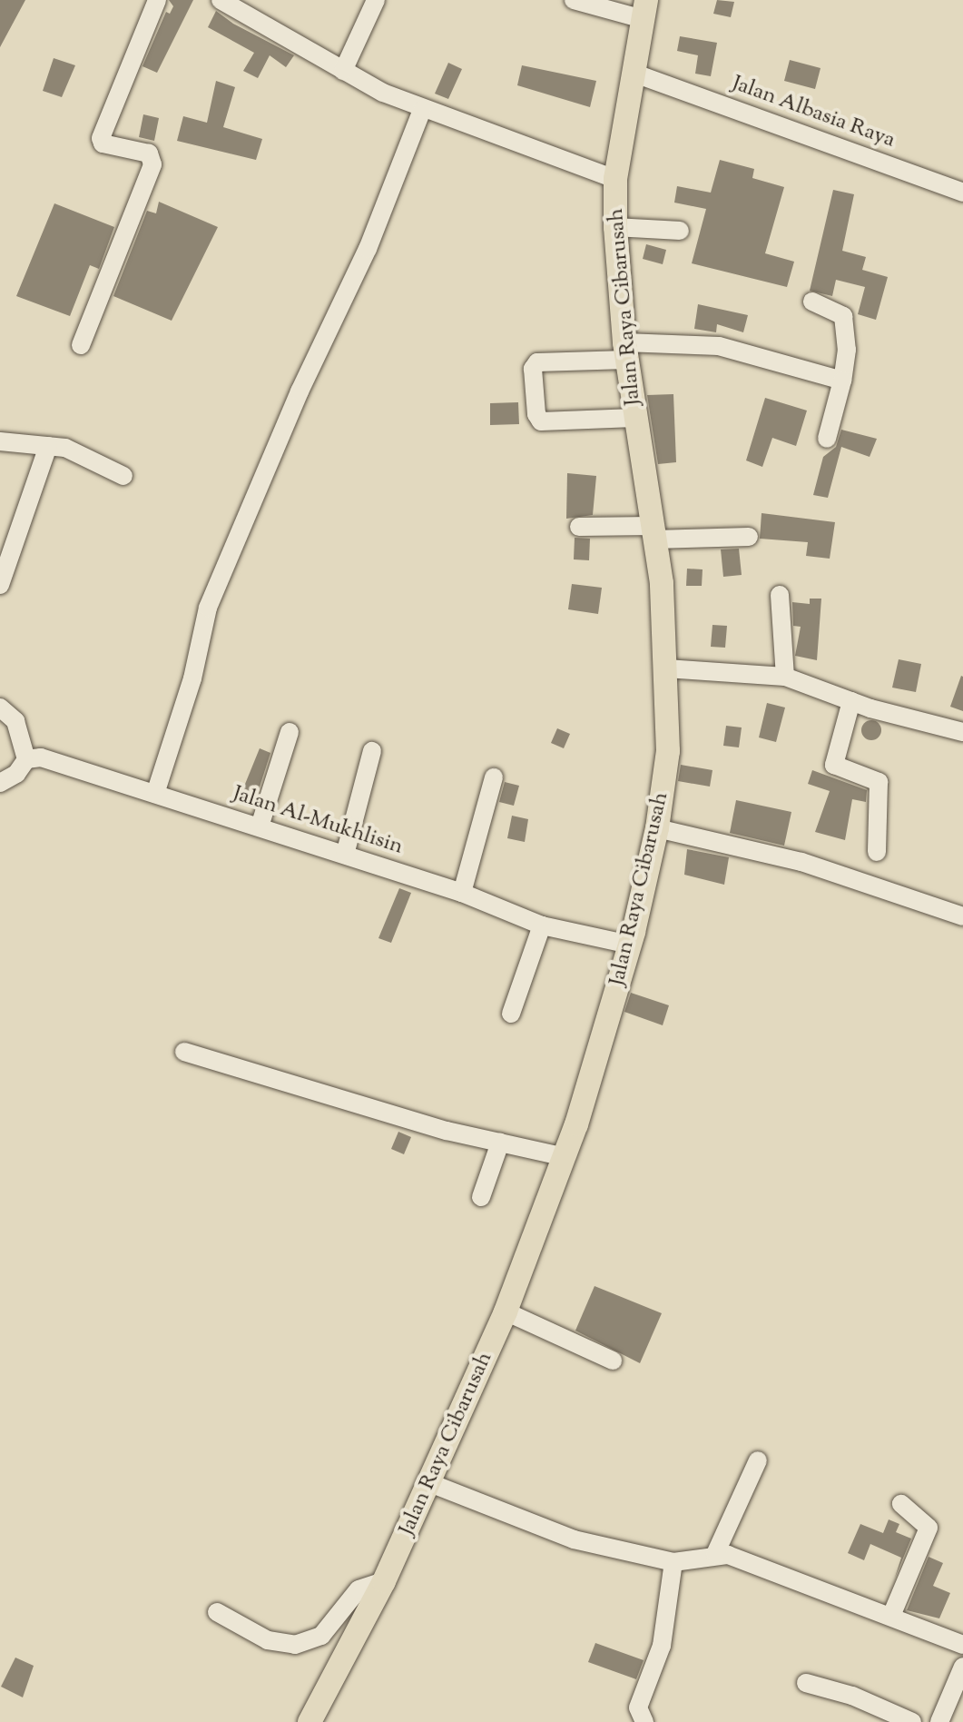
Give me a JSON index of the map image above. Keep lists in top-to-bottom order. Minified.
{"streets":{"main road":["Jalan Raya Cibarusah"],"street":["Jalan Albasia Raya","Jalan Al-Mukhlisin"]},"crossings":[["Jalan Albasia Raya","Jalan Raya Cibarusah"],["Jalan Raya Cibarusah","Jalan Al-Mukhlisin"]]}
